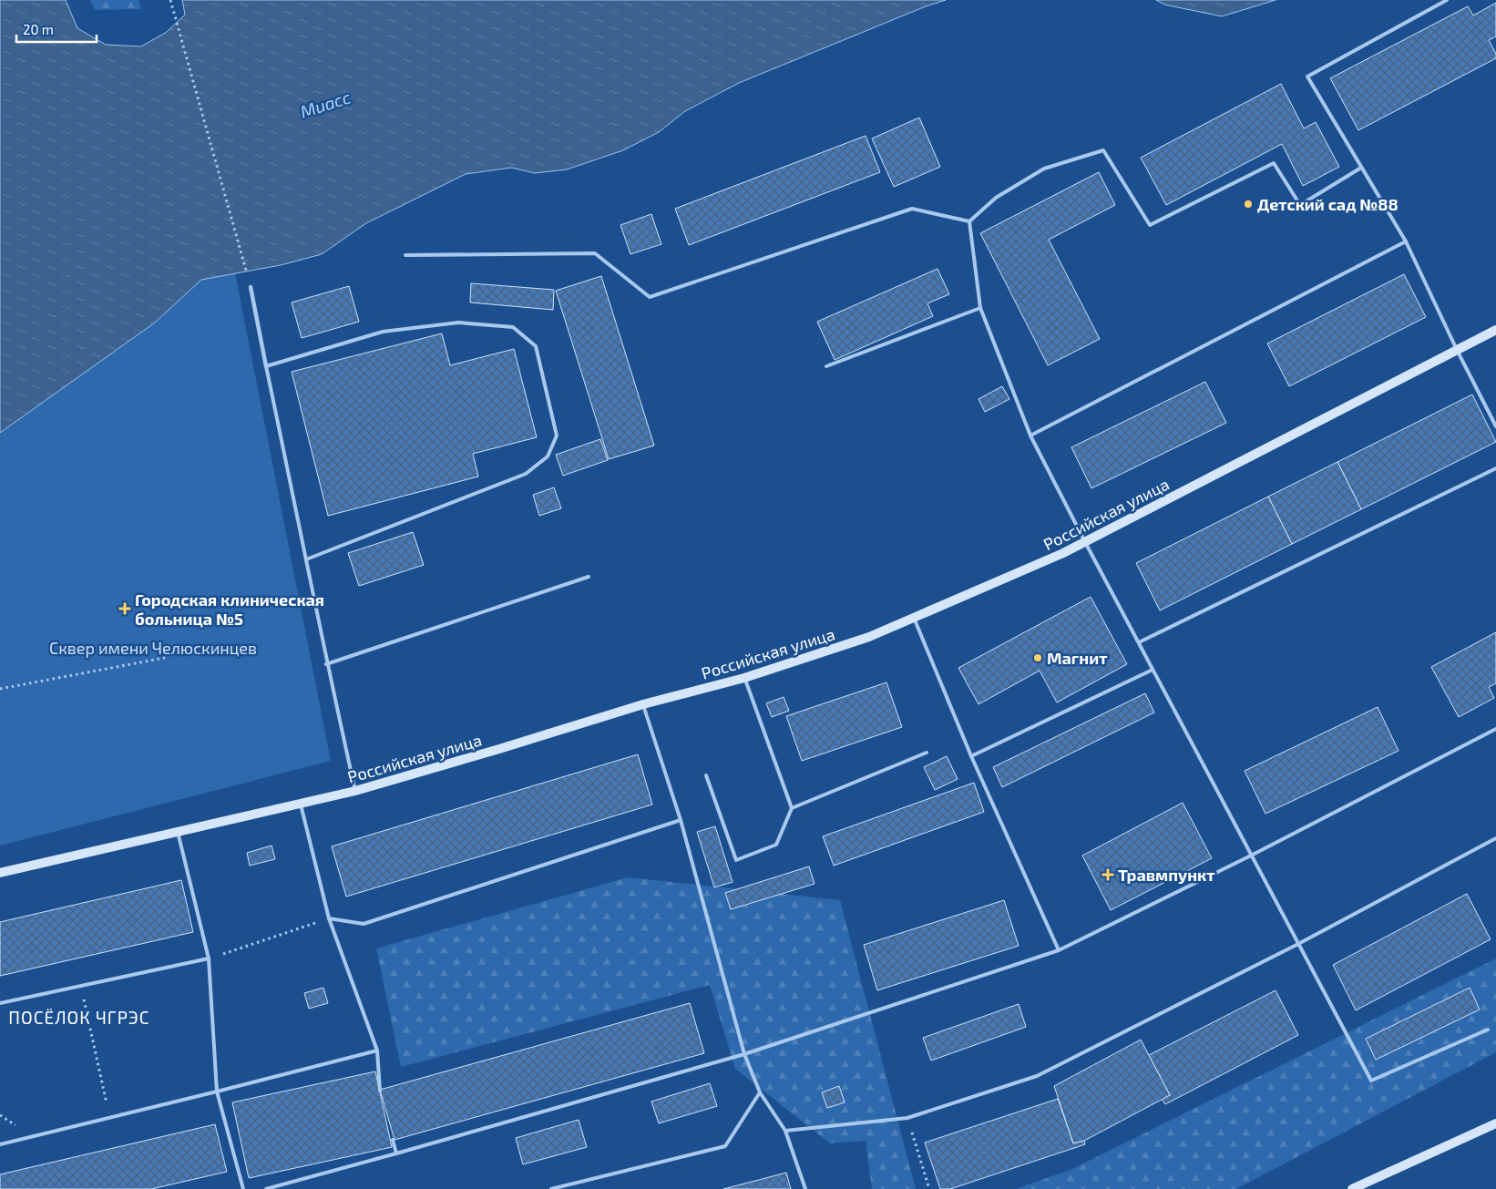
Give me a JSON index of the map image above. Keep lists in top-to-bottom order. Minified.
{"streets":{"main road":["Российская улица"]},"districts":["ПОСЁЛОК ЧГРЭС"],"water":["Миасс"],"parks":["Сквер имени Челюскинцев"],"places":{"other":["Детский сад №88","Магнит"],"health":["Городская клиническая больница №5","Травмпункт"]},"scale_bar":"20 m"}
